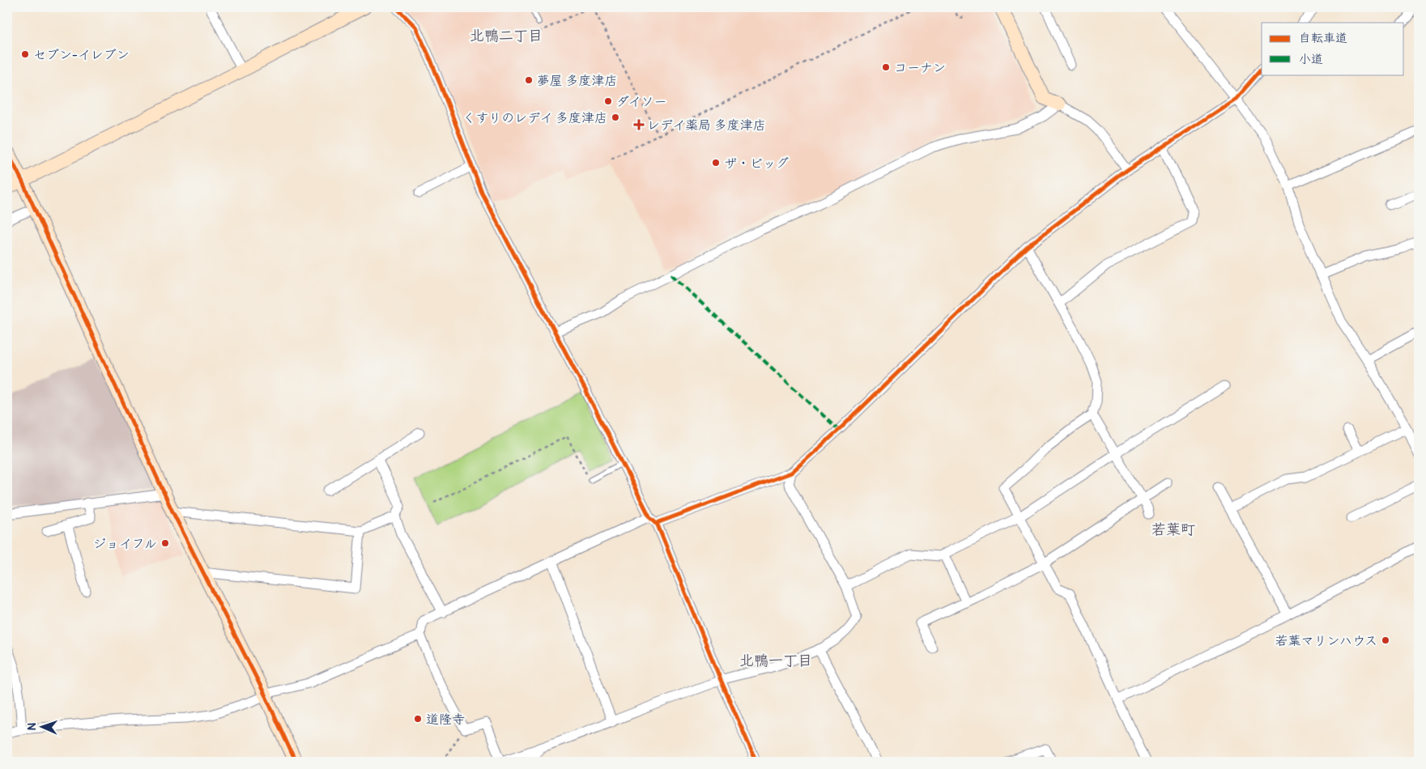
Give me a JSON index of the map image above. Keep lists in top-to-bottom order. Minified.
{"districts":["北鴨二丁目","若葉町","北鴨一丁目"],"places":{"other":["セブン-イレブン","コーナン","夢屋 多度津店","ダイソー","くすりのレデイ 多度津店","ザ・ビッグ","ジョイフル","若葉マリンハウス","道隆寺"],"health":["レデイ薬局 多度津店"]},"legend":["自転車道","小道"],"north":"left"}
